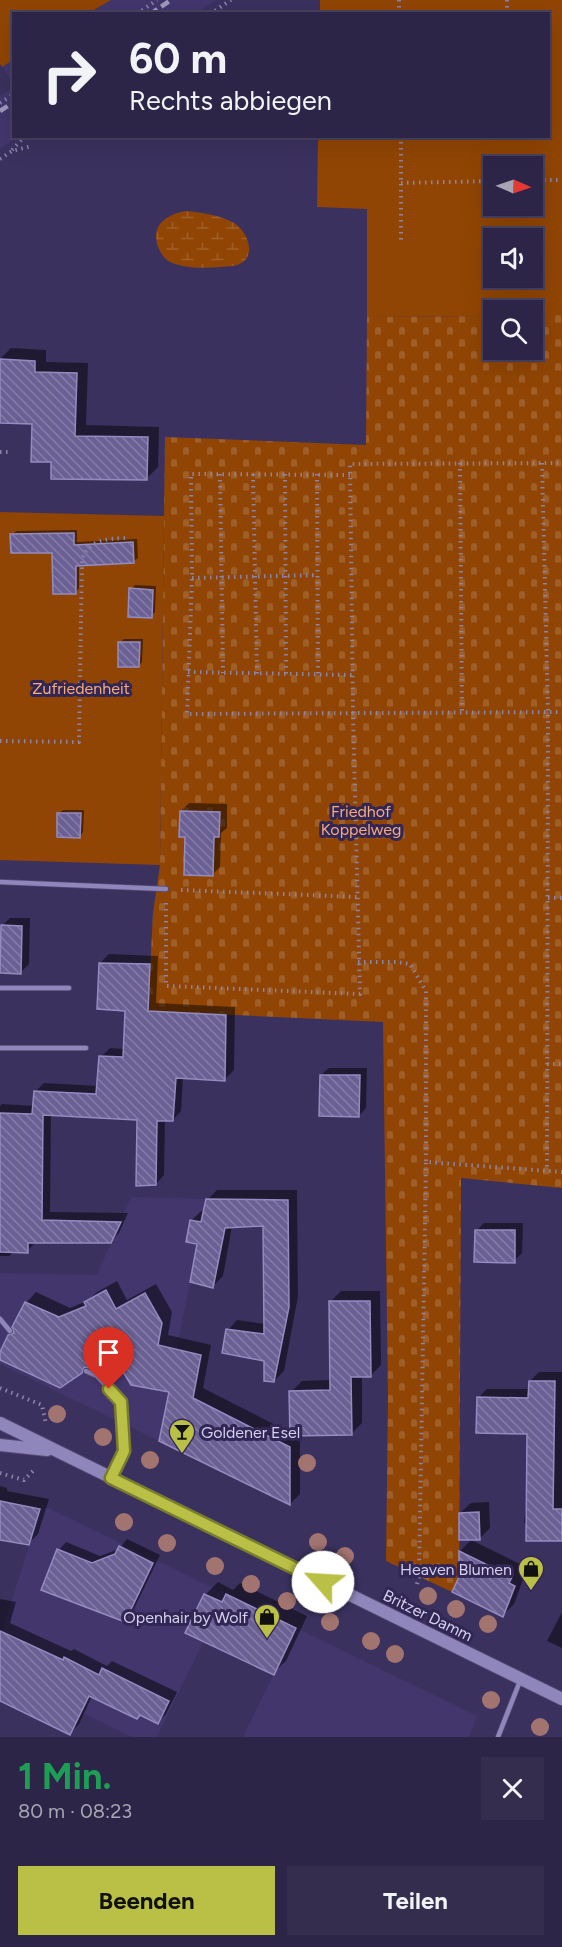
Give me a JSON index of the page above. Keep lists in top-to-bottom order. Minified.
{"streets":{"main road":["Britzer Damm"]},"parks":["Zufriedenheit","Friedhof Koppelweg"],"places":{"bar":["Goldener Esel"],"shop":["Heaven Blumen","Openhair by Wolf"]},"north":"right","page":{"turn":["60 m","Rechts abbiegen"],"heading":["1 Min.","80 m · 08:23"],"buttons":["Beenden","Teilen"]}}
